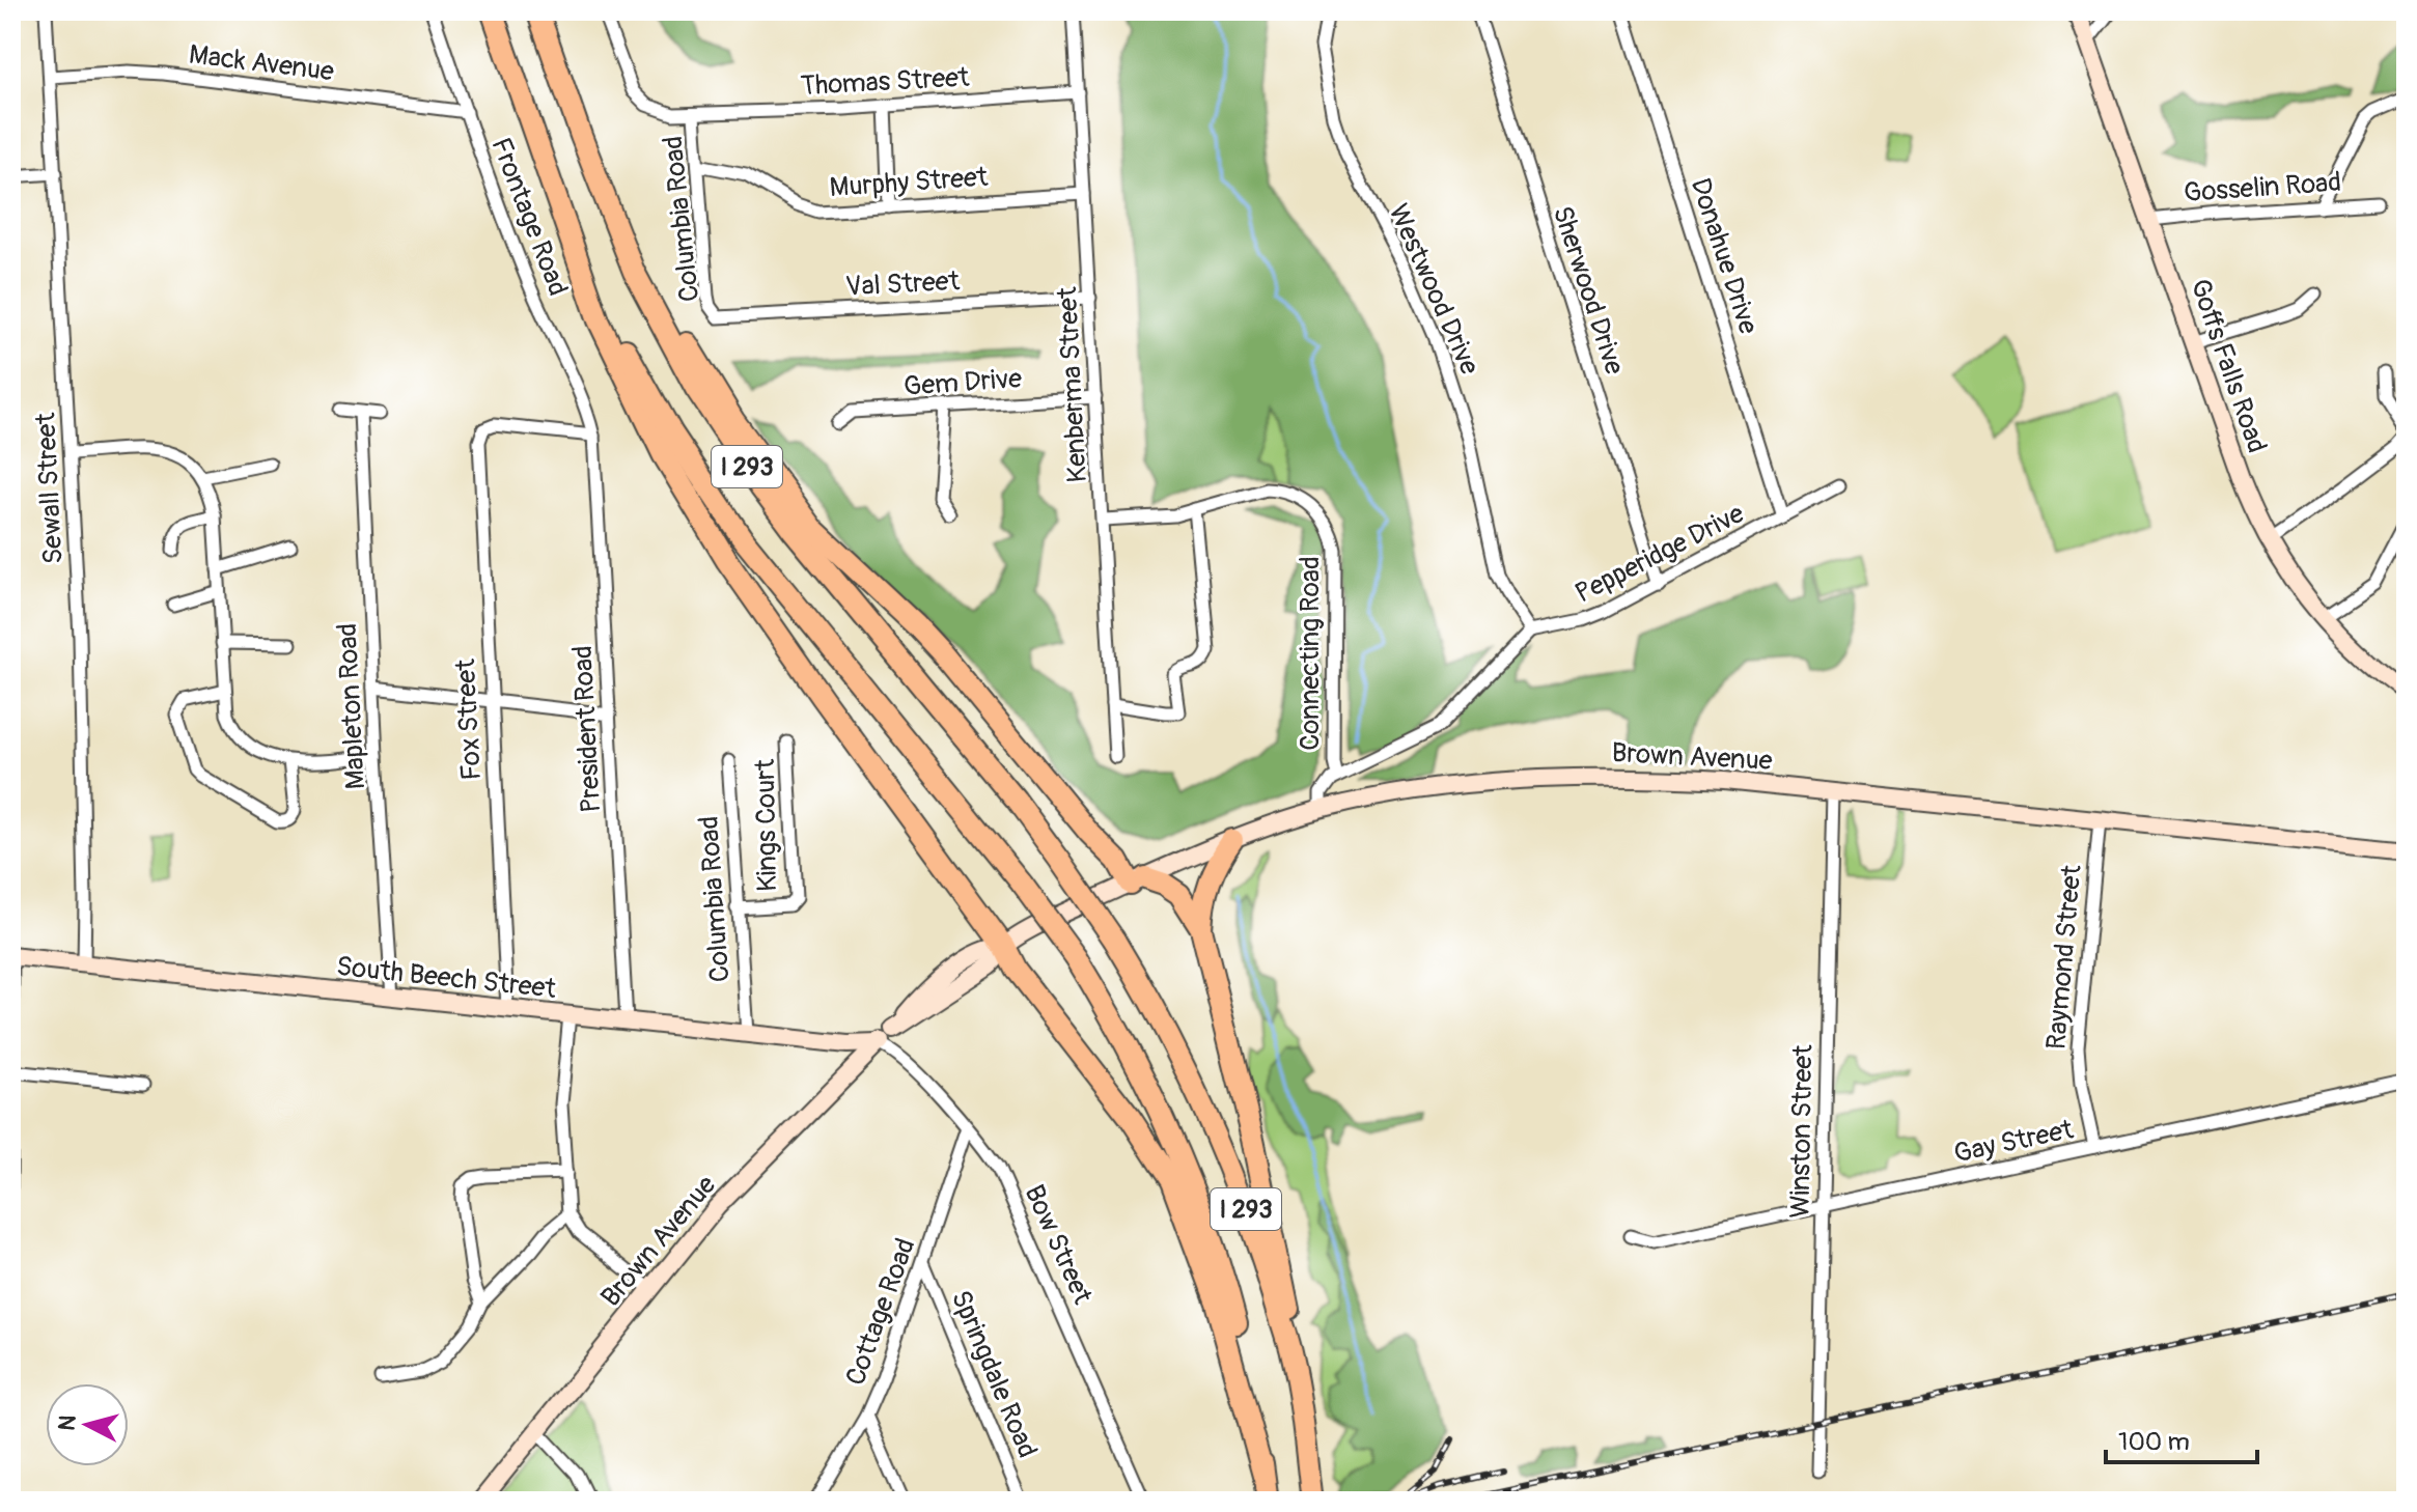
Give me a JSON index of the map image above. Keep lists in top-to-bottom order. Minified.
{"streets":{"highway":["I 293"],"main road":["Goffs Falls Road","Brown Avenue","South Beech Street"],"street":["Mack Avenue","Thomas Street","Murphy Street","Gosselin Road","Frontage Road","Columbia Road","Donahue Drive","Val Street","Westwood Drive","Sherwood Drive","Gem Drive","Kenberma Street","Sewall Street","Pepperidge Drive","Connecting Road","Mapleton Road","Fox Street","President Road","Kings Court","Raymond Street","Winston Street","Gay Street","Bow Street","Cottage Road","Springdale Road"]},"crossings":[["Mack Avenue","Frontage Road"],["Mack Avenue","Sewall Street"],["Thomas Street","Columbia Road"],["Thomas Street","Kenberma Street"],["Murphy Street","Columbia Road"],["Murphy Street","Kenberma Street"],["Gosselin Road","Goffs Falls Road"],["Frontage Road","Fox Street"],["Frontage Road","President Road"],["Columbia Road","Val Street"],["Columbia Road","Kings Court"],["Columbia Road","South Beech Street"],["Donahue Drive","Pepperidge Drive"],["Val Street","Kenberma Street"],["Westwood Drive","Pepperidge Drive"],["Sherwood Drive","Pepperidge Drive"],["Gem Drive","Kenberma Street"],["Kenberma Street","Connecting Road"],["Sewall Street","South Beech Street"],["Mapleton Road","South Beech Street"],["Fox Street","President Road"],["Fox Street","South Beech Street"],["President Road","South Beech Street"],["Brown Avenue","Raymond Street"],["Brown Avenue","South Beech Street"],["Brown Avenue","Winston Street"],["Brown Avenue","Bow Street"],["Raymond Street","Gay Street"],["South Beech Street","Bow Street"],["Winston Street","Gay Street"],["Bow Street","Cottage Road"],["Cottage Road","Springdale Road"]],"scale_bar":"100 m","north":"left"}
